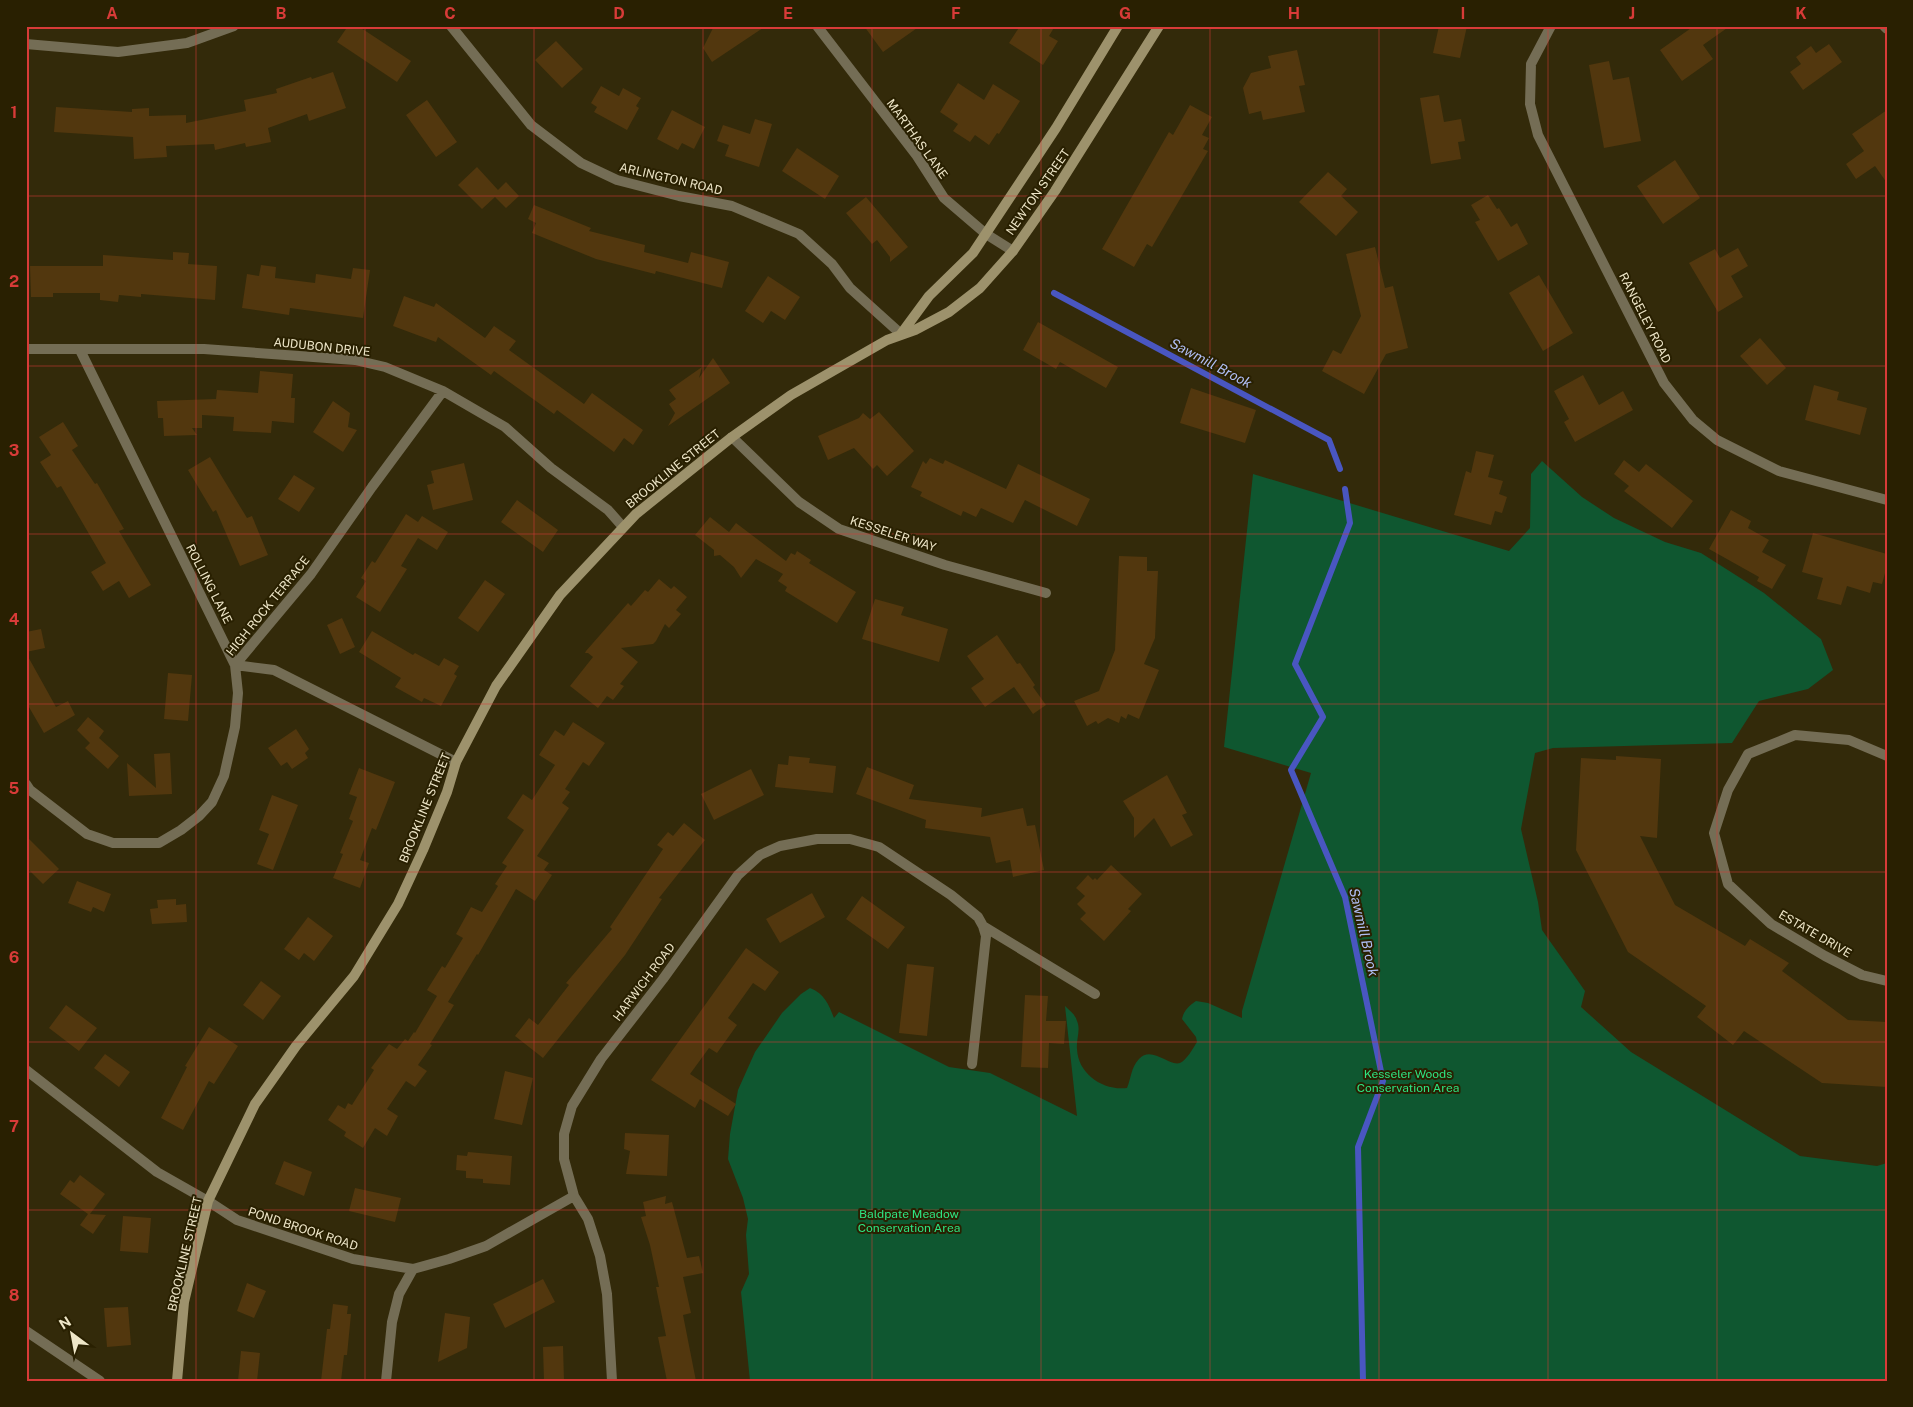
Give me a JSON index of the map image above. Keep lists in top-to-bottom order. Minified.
{"streets":{"main road":["NEWTON STREET","BROOKLINE STREET"],"street":["MARTHAS LANE","ARLINGTON ROAD","RANGELEY ROAD","AUDUBON DRIVE","KESSELER WAY","ROLLING LANE","HIGH ROCK TERRACE","ESTATE DRIVE","HARWICH ROAD","POND BROOK ROAD"]},"crossings":[["MARTHAS LANE","NEWTON STREET"],["ARLINGTON ROAD","NEWTON STREET"],["NEWTON STREET","BROOKLINE STREET"],["AUDUBON DRIVE","BROOKLINE STREET"],["AUDUBON DRIVE","ROLLING LANE"],["AUDUBON DRIVE","HIGH ROCK TERRACE"],["BROOKLINE STREET","KESSELER WAY"],["BROOKLINE STREET","POND BROOK ROAD"],["ROLLING LANE","HIGH ROCK TERRACE"],["HARWICH ROAD","POND BROOK ROAD"]],"water":["Sawmill Brook"],"parks":["Kesseler Woods Conservation Area","Baldpate Meadow Conservation Area"],"north":"top left","grid":{"columns":["A","B","C","D","E","F","G","H","I","J","K"],"rows":["1","2","3","4","5","6","7","8"]}}
